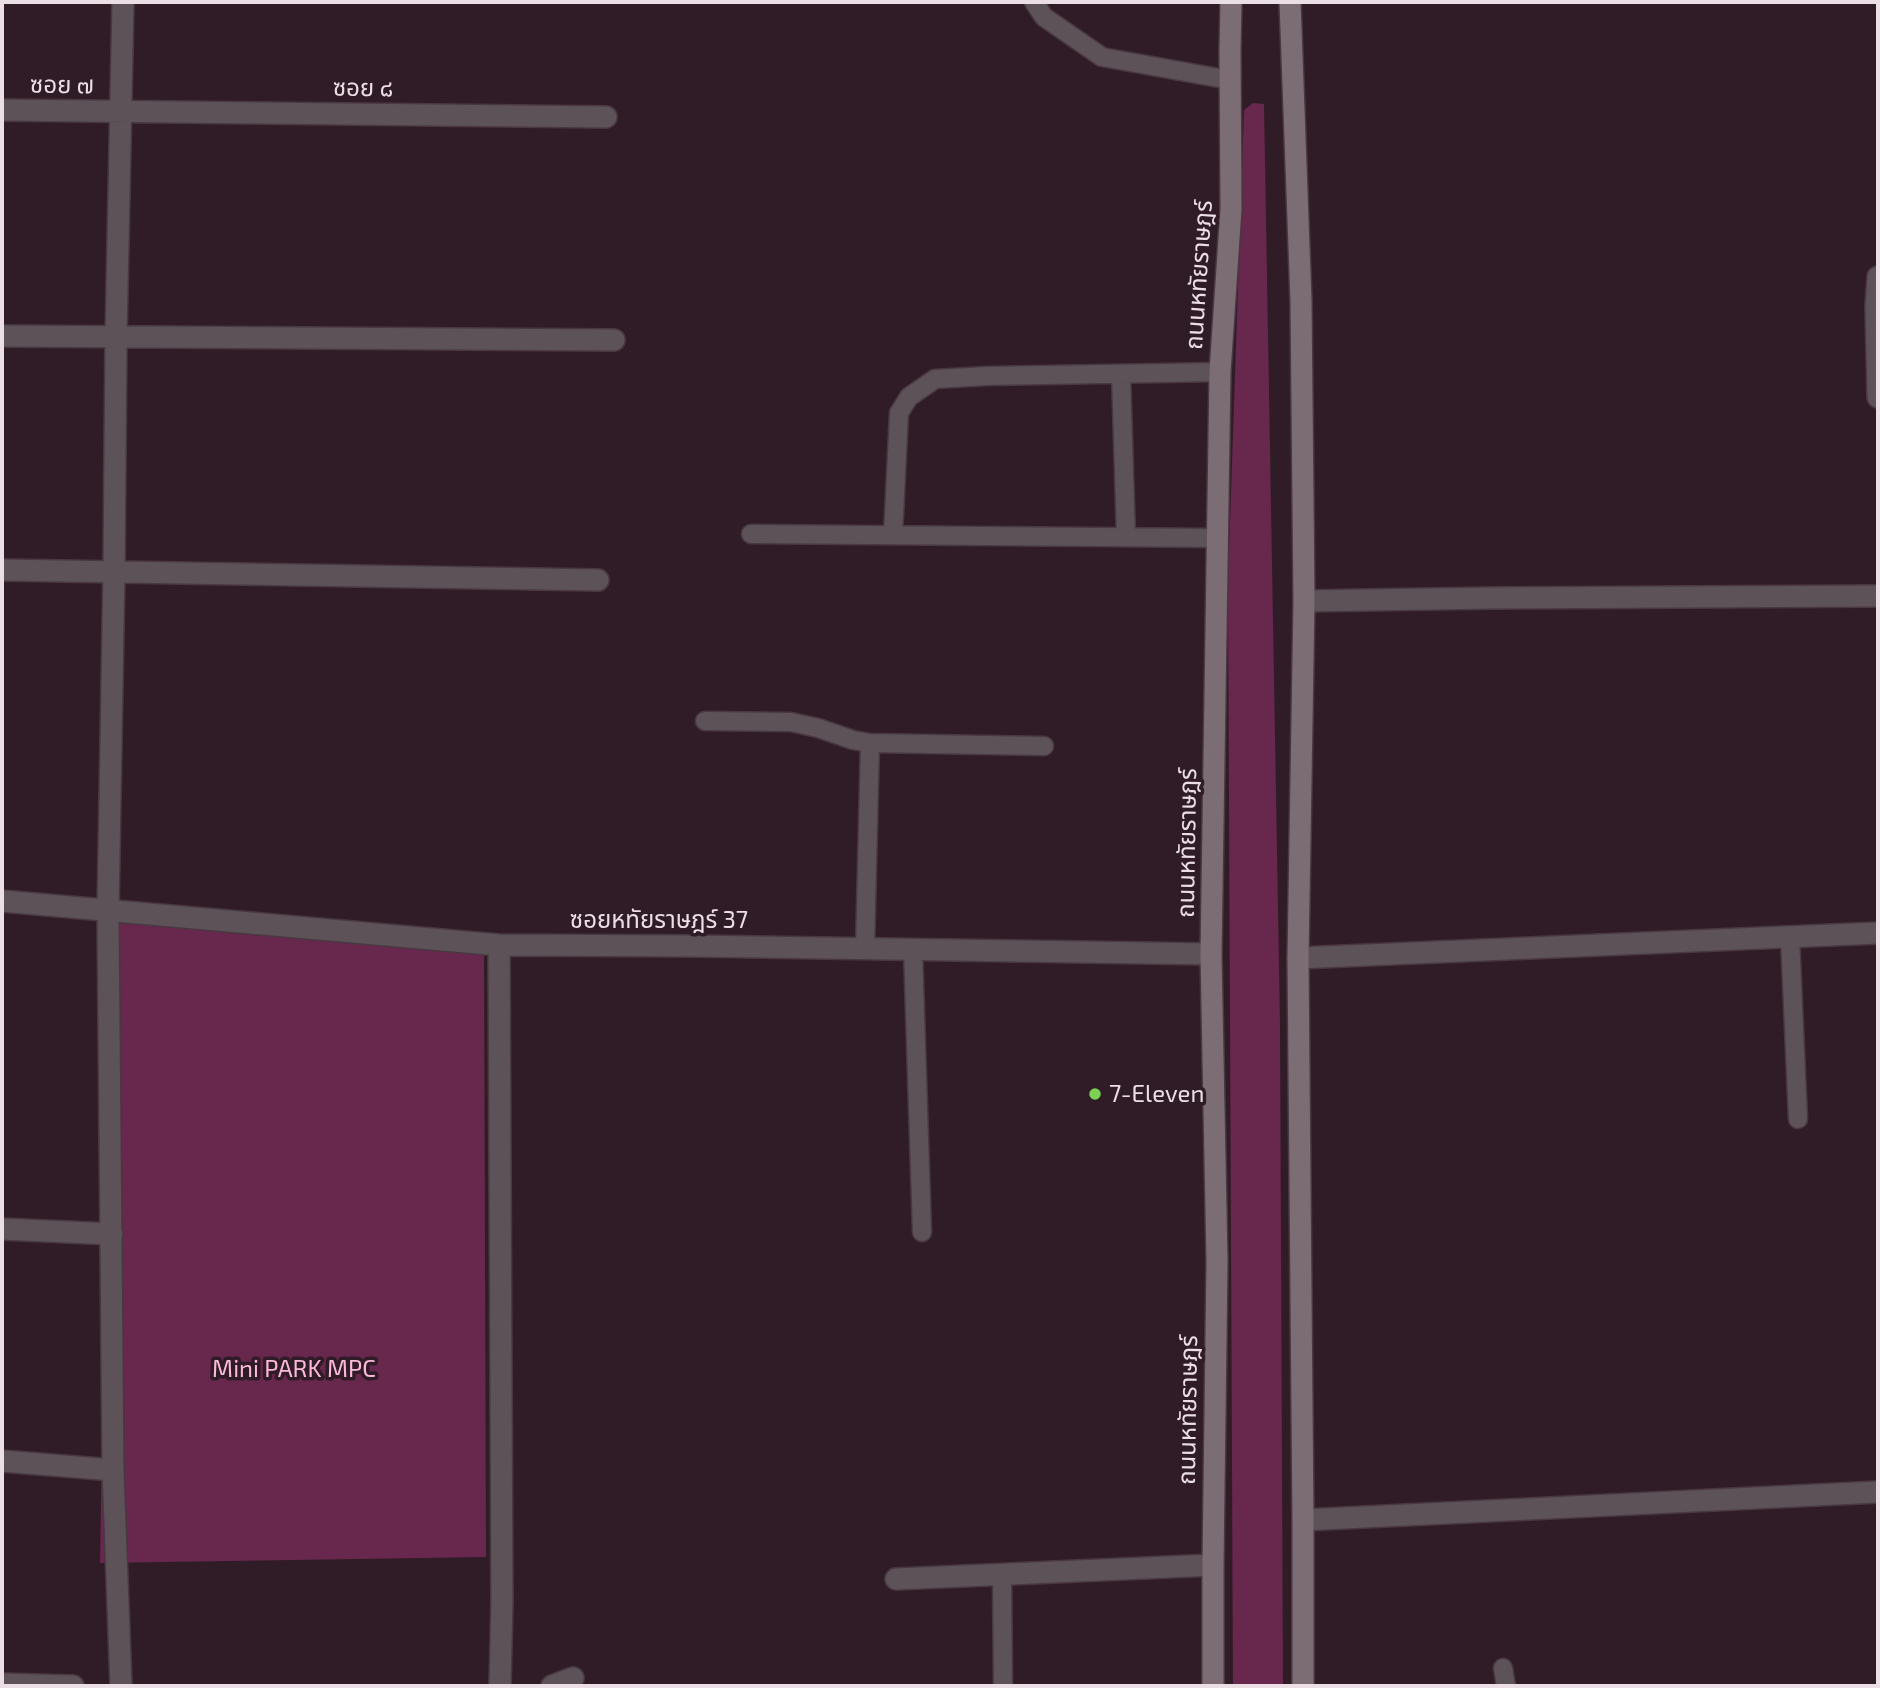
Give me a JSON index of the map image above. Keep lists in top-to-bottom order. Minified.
{"streets":{"main road":["ถนนหทัยราษฎร์"],"street":["ซอย ๗","ซอย ๘","ซอยหทัยราษฎร์ 37"]},"crossings":[["ซอย ๗","ซอย ๘"],["ถนนหทัยราษฎร์","ซอยหทัยราษฎร์ 37"]],"parks":["Mini PARK MPC"],"places":["7-Eleven"]}
